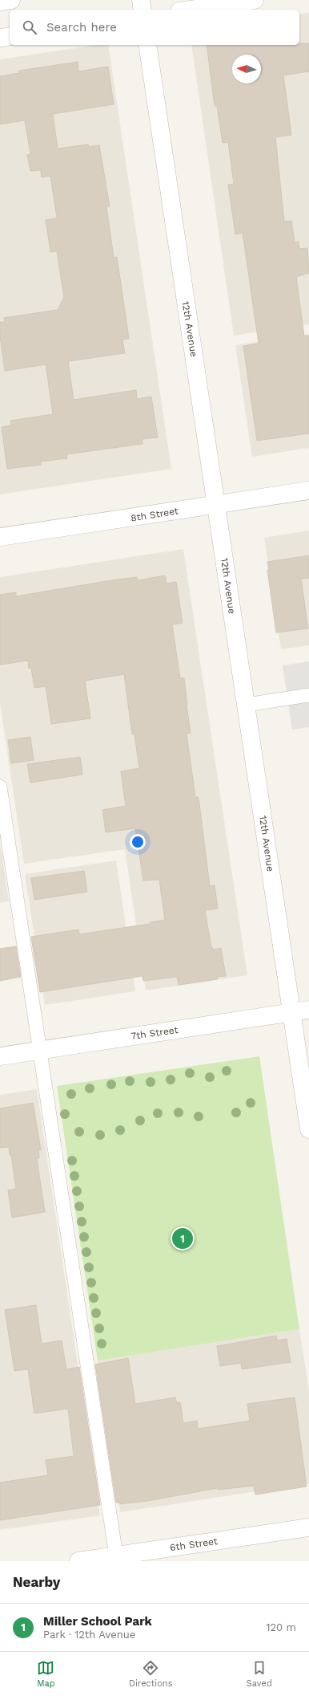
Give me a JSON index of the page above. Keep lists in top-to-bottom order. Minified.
{"streets":{"street":["12th Avenue","8th Street","7th Street","6th Street"]},"crossings":[["12th Avenue","8th Street"],["12th Avenue","7th Street"]],"north":"left","page":{"search":"Search here","pins":"1","heading":"Nearby","list":[{"mark":"1","name":"Miller School Park","note":"Park · 12th Avenue","value":"120 m"}],"nav":["Map","Directions","Saved"]}}
